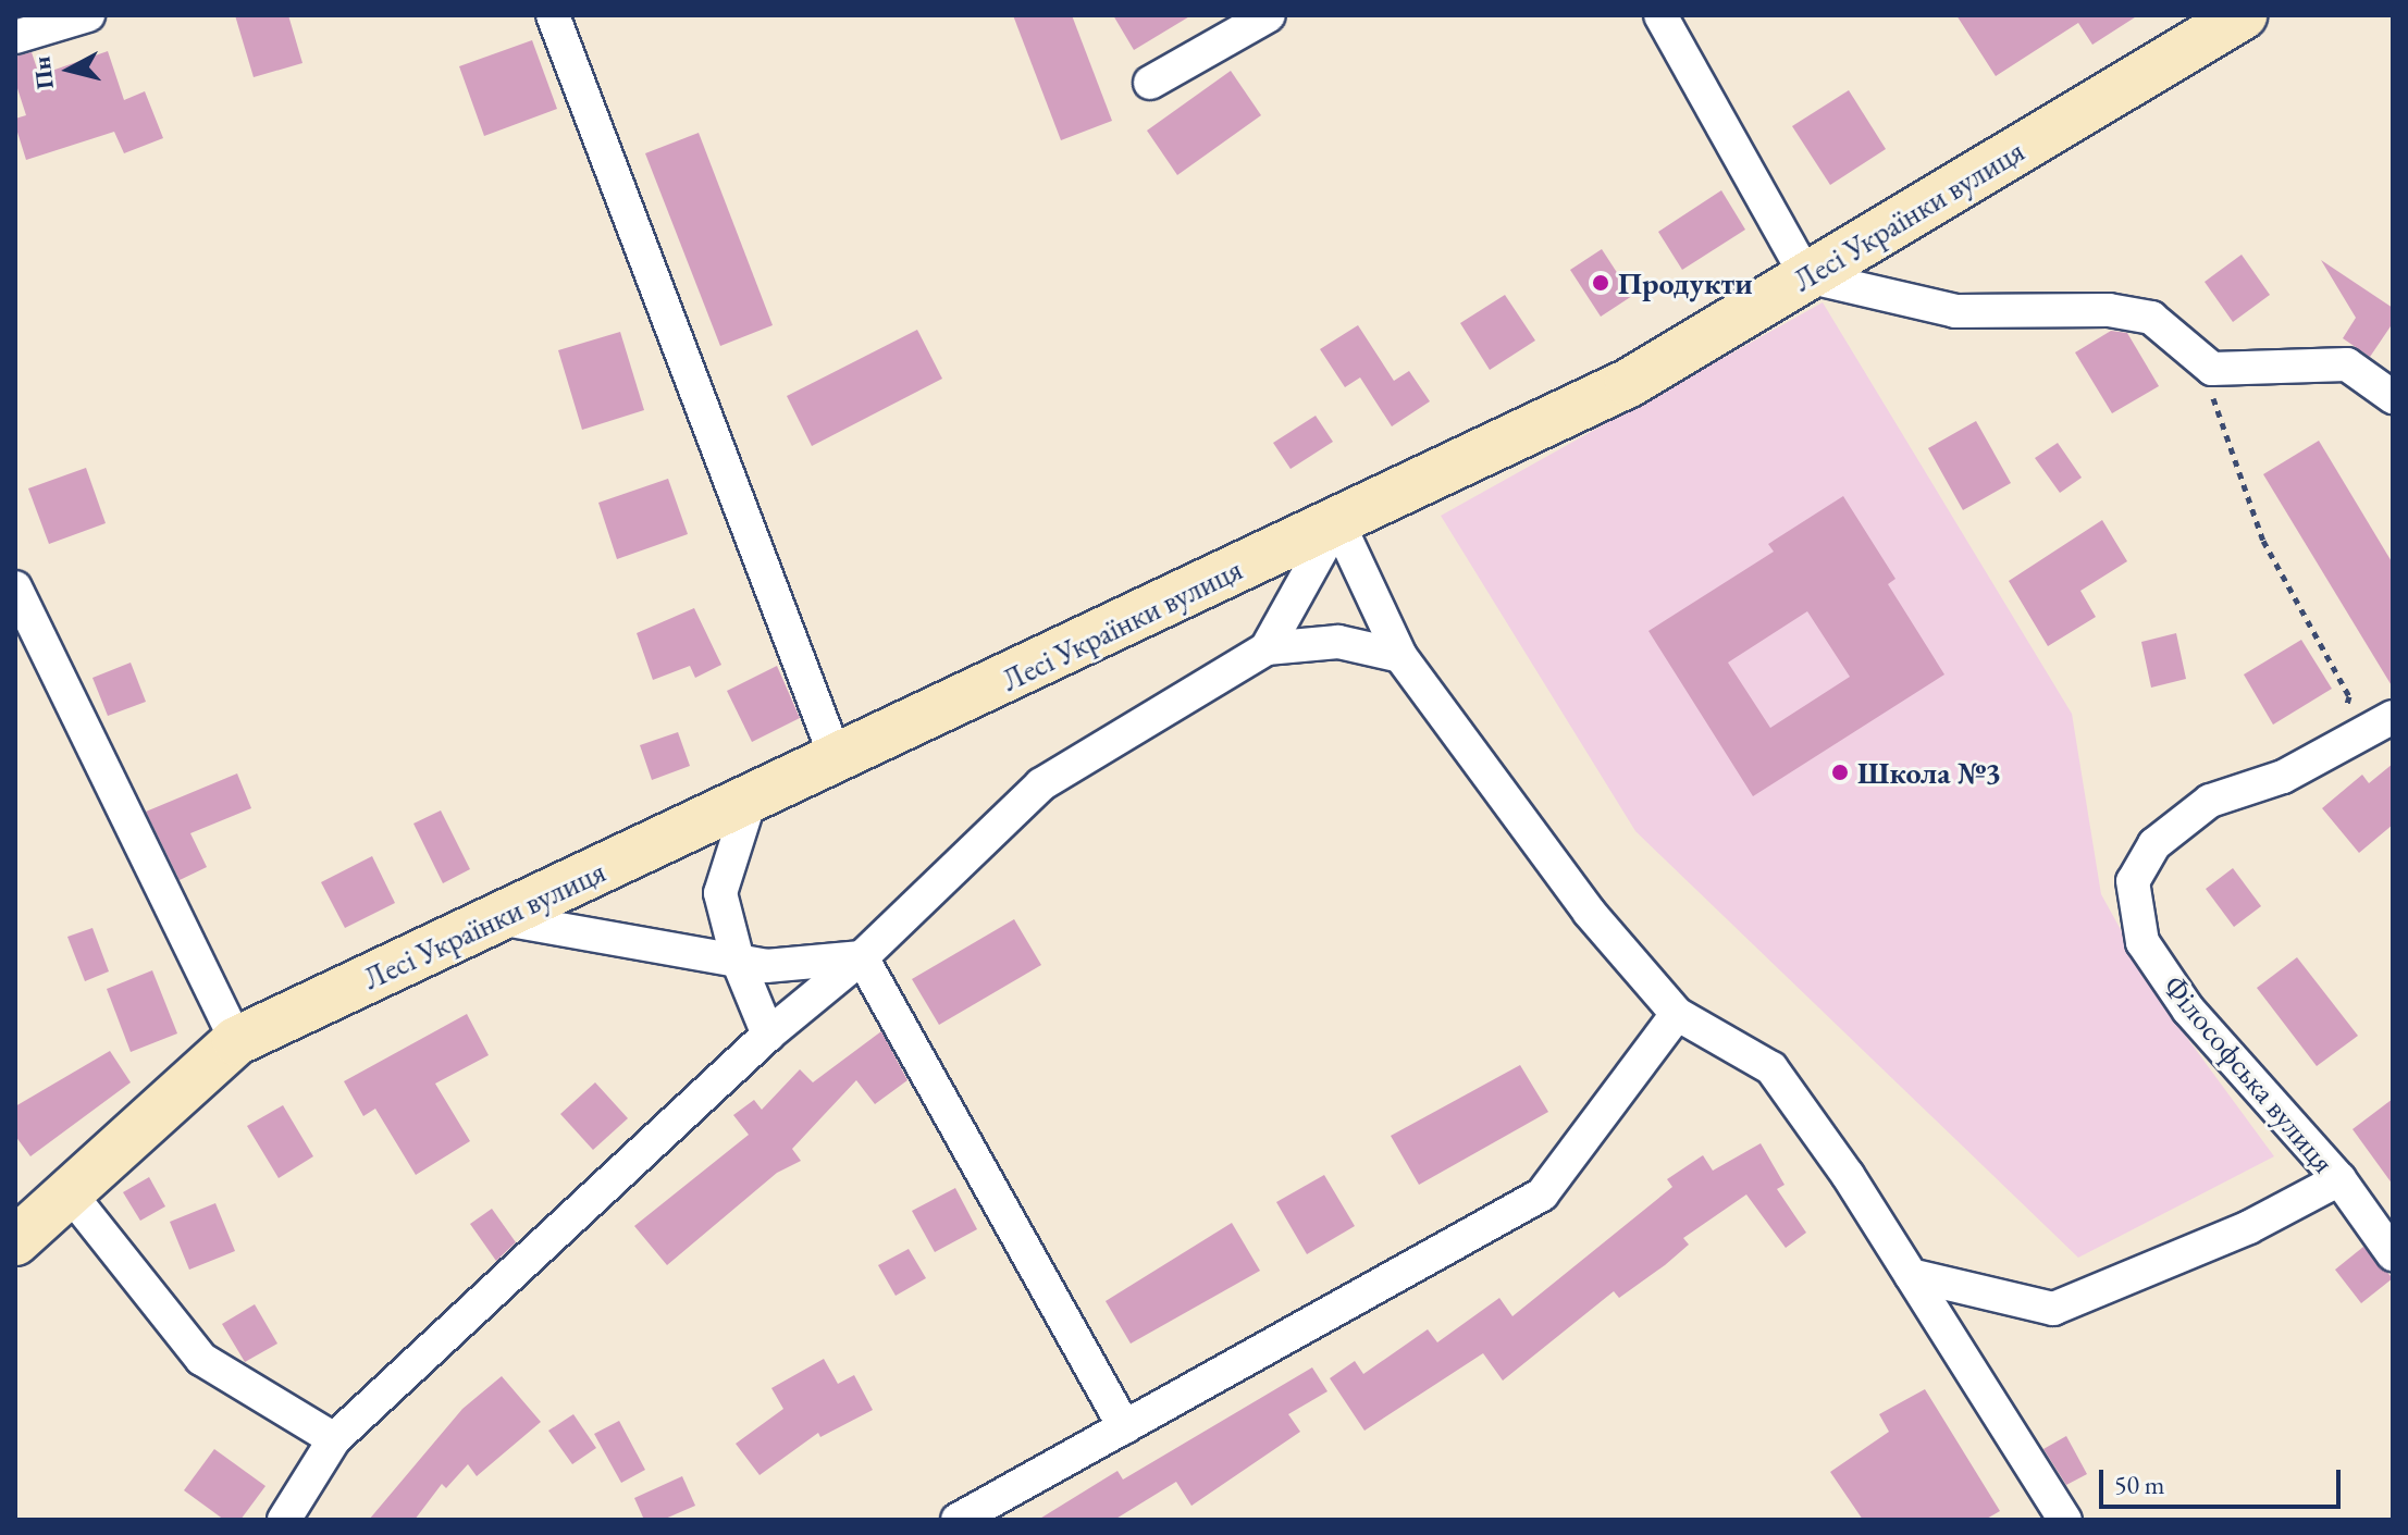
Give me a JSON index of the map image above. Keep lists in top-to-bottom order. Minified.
{"streets":{"street":["Лесі Українки вулиця","Філософська вулиця"]},"places":["Продукти","Школа №3"],"scale_bar":"50 m","north":"left"}
